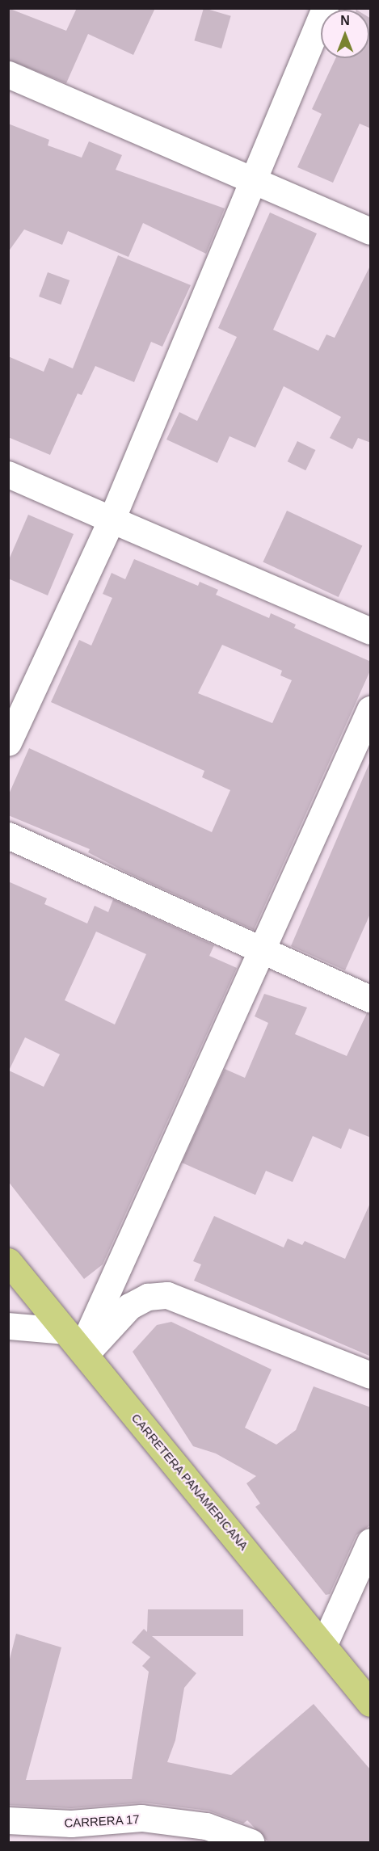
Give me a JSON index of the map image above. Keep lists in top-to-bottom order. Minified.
{"streets":{"main road":["CARRETERA PANAMERICANA"],"street":["CARRERA 17"]},"north":"top"}
